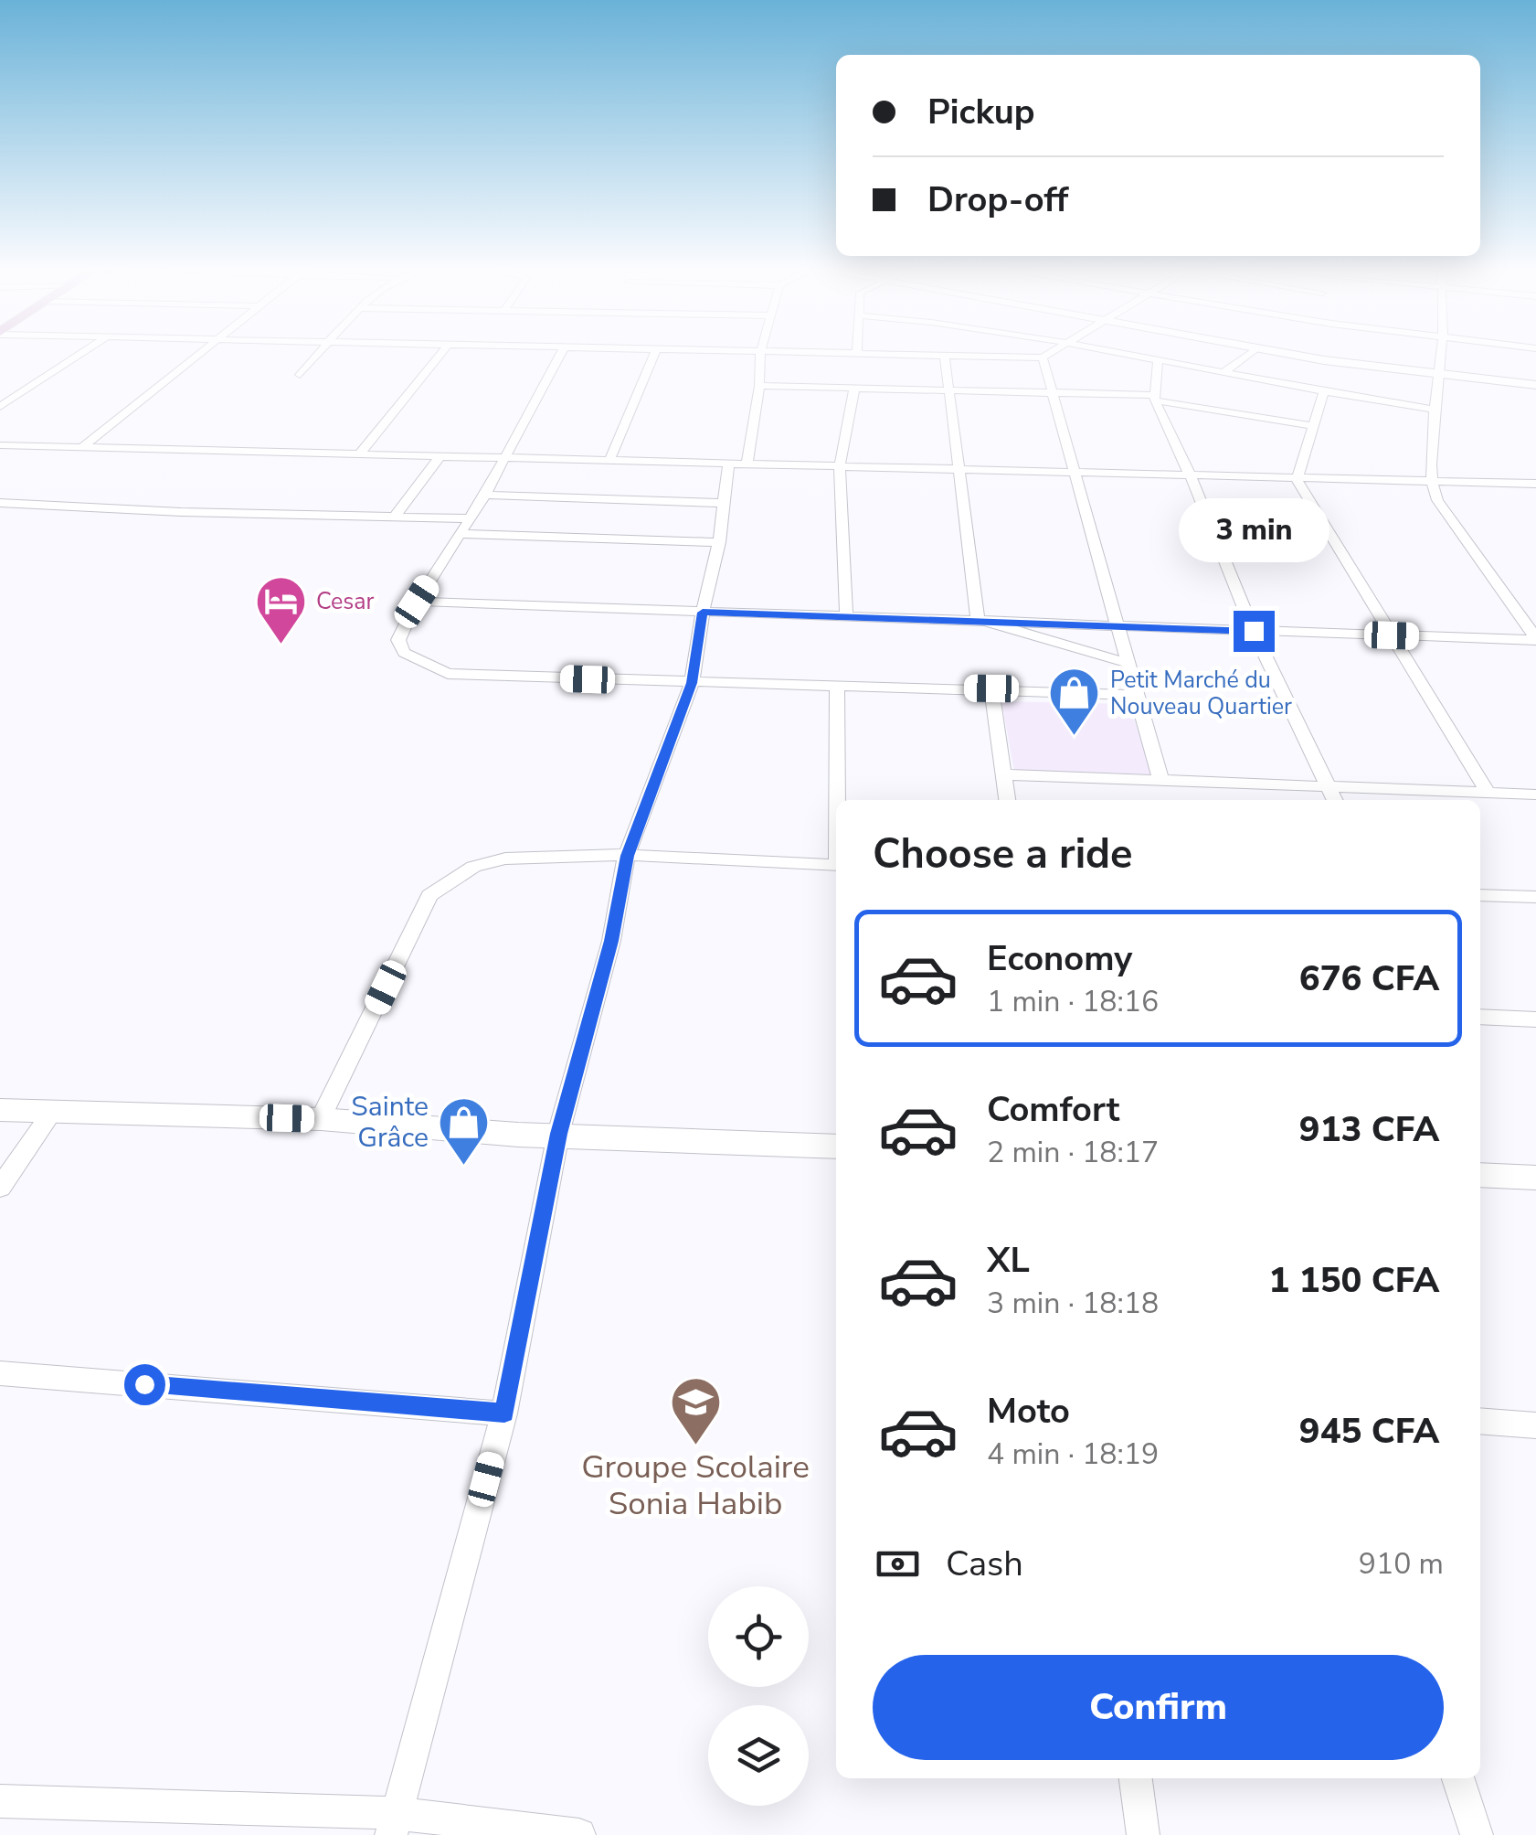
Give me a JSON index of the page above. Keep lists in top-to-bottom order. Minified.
{"places":{"hotel":["Cesar"],"shop":["Petit Marché du Nouveau Quartier","Sainte Grâce"],"school or university":["Groupe Scolaire Sonia Habib"]},"page":{"banner":["Pickup","Drop-off"],"bubble":"3 min","heading":"Choose a ride","list":[{"name":"Economy","note":"1 min · 18:16","value":"676 CFA"},{"name":"Comfort","note":"2 min · 18:17","value":"913 CFA"},{"name":"XL","note":"3 min · 18:18","value":"1 150 CFA"},{"name":"Moto","note":"4 min · 18:19","value":"945 CFA"}],"pay":["Cash","910 m"],"buttons":"Confirm"}}
